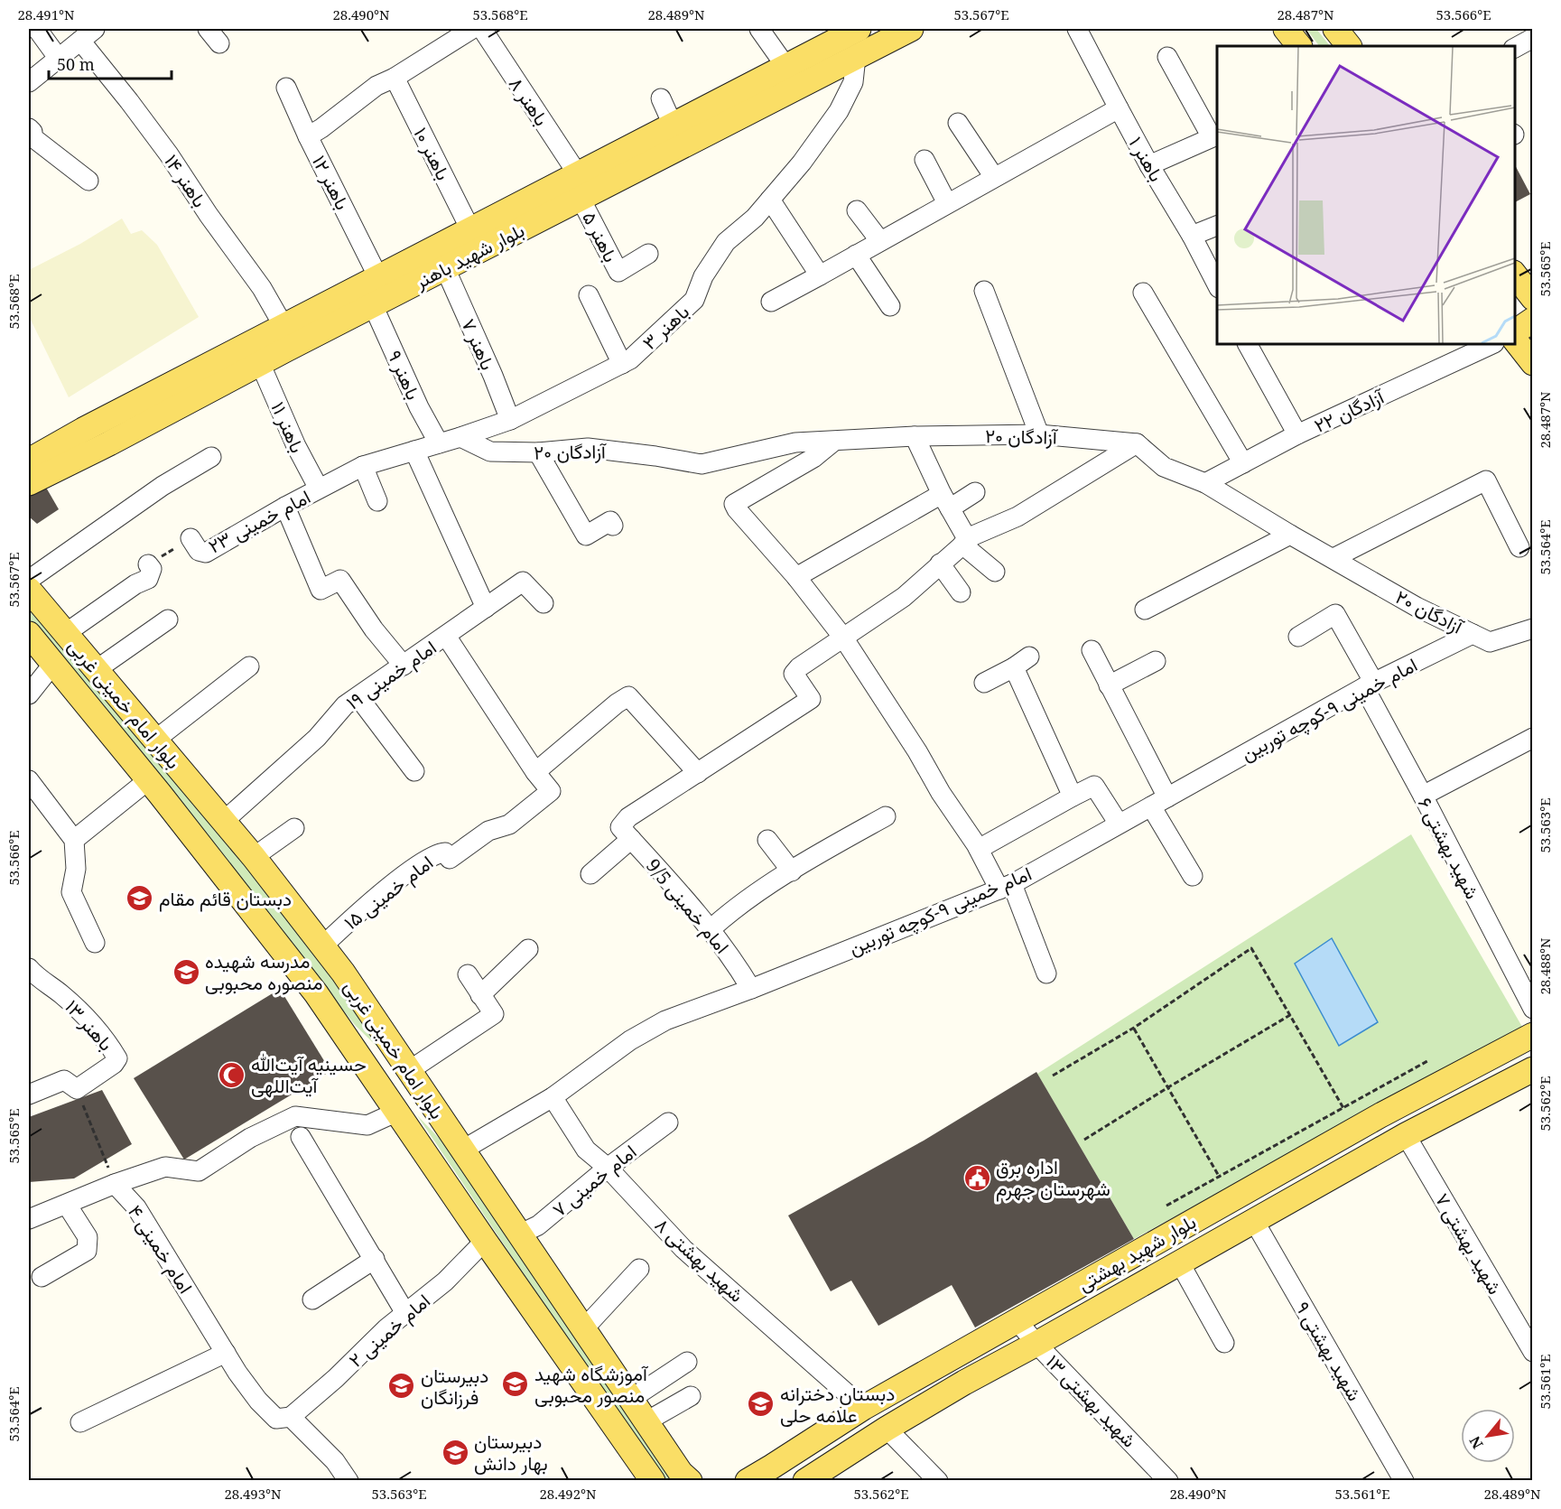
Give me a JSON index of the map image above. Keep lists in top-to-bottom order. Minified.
{"streets":{"main road":["بلوار شهید باهنر","بلوار امام خمینی غربی","بلوار شهید بهشتی"],"street":["باهنر ۸","باهنر ۱۰","باهنر ۱","باهنر ۱۴","باهنر ۱۲","باهنر ۵","باهنر ۳","باهنر ۷","باهنر ۹","آزادگان ۲۲","باهنر ۱۱","آزادگان ۲۰","امام خمینی ۲۳","امام خمینی ۱۹","امام خمینی ۹-کوچه توربین","شهید بهشتی ۶","امام خمینی ۱۵","امام خمینی 9/5","باهنر ۱۳","امام خمینی ۷","شهید بهشتی ۷","امام خمینی ۴","شهید بهشتی ۸","امام خمینی ۲","شهید بهشتی ۹","شهید بهشتی ۱۳"]},"crossings":[["باهنر ۸","باهنر ۵"],["باهنر ۸","بلوار شهید باهنر"],["باهنر ۱۰","بلوار شهید باهنر"],["باهنر ۱۴","بلوار شهید باهنر"],["باهنر ۱۲","بلوار شهید باهنر"],["باهنر ۵","بلوار شهید باهنر"],["بلوار شهید باهنر","باهنر ۳"],["بلوار شهید باهنر","باهنر ۷"],["بلوار شهید باهنر","باهنر ۹"],["بلوار شهید باهنر","باهنر ۱۱"],["باهنر ۳","باهنر ۷"],["باهنر ۳","باهنر ۹"],["باهنر ۳","آزادگان ۲۰"],["باهنر ۳","امام خمینی ۲۳"],["آزادگان ۲۲","آزادگان ۲۰"],["باهنر ۱۱","امام خمینی ۲۳"],["آزادگان ۲۰","امام خمینی ۹-کوچه توربین"],["امام خمینی ۱۹","بلوار امام خمینی غربی"],["بلوار امام خمینی غربی","امام خمینی ۹-کوچه توربین"],["بلوار امام خمینی غربی","امام خمینی ۱۵"],["بلوار امام خمینی غربی","امام خمینی ۷"],["بلوار امام خمینی غربی","امام خمینی ۴"],["بلوار امام خمینی غربی","امام خمینی ۲"],["امام خمینی ۹-کوچه توربین","شهید بهشتی ۶"],["امام خمینی ۹-کوچه توربین","امام خمینی 9/5"],["امام خمینی ۹-کوچه توربین","شهید بهشتی ۸"],["امام خمینی ۷","شهید بهشتی ۸"],["شهید بهشتی ۷","بلوار شهید بهشتی"],["امام خمینی ۴","امام خمینی ۲"],["بلوار شهید بهشتی","شهید بهشتی ۸"],["بلوار شهید بهشتی","شهید بهشتی ۹"],["بلوار شهید بهشتی","شهید بهشتی ۱۳"]],"places":{"school or university":["دبستان قائم مقام","مدرسه شهیده منصوره محبوبی","آموزشگاه شهید منصور محبوبی","دبیرستان فرزانگان","دبستان دخترانه علامه حلی","دبیرستان بهار دانش"],"mosque":["حسینیه آیت‌الله آیت‌اللهی"],"public building":["اداره برق شهرستان جهرم"]},"scale_bar":"50 m","north":"bottom left","coordinates":["28.491°N","28.490°N","53.568°E","28.489°N","53.567°E","28.487°N","53.566°E","53.565°E","53.564°E","53.563°E","28.488°N","53.562°E","53.561°E","28.493°N","28.492°N"]}
